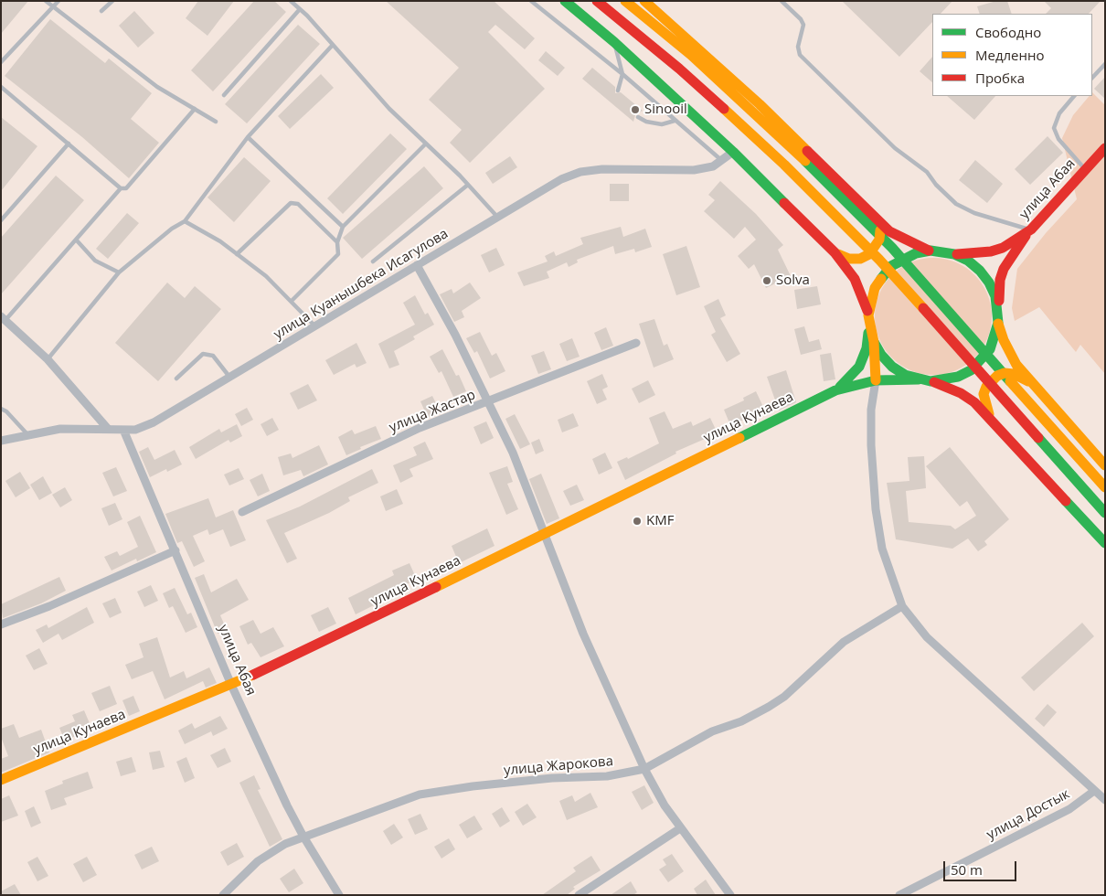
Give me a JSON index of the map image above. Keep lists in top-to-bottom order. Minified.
{"streets":{"main road":["улица Абая","улица Кунаева"],"street":["улица Куанышбека Исагулова","улица Жастар","улица Жарокова","улица Достык"]},"crossings":[["улица Абая","улица Куанышбека Исагулова"],["улица Абая","улица Кунаева"],["улица Абая","улица Жарокова"]],"places":["Sinooil","Solva","KMF"],"legend":["Свободно","Медленно","Пробка"],"scale_bar":"50 m"}
